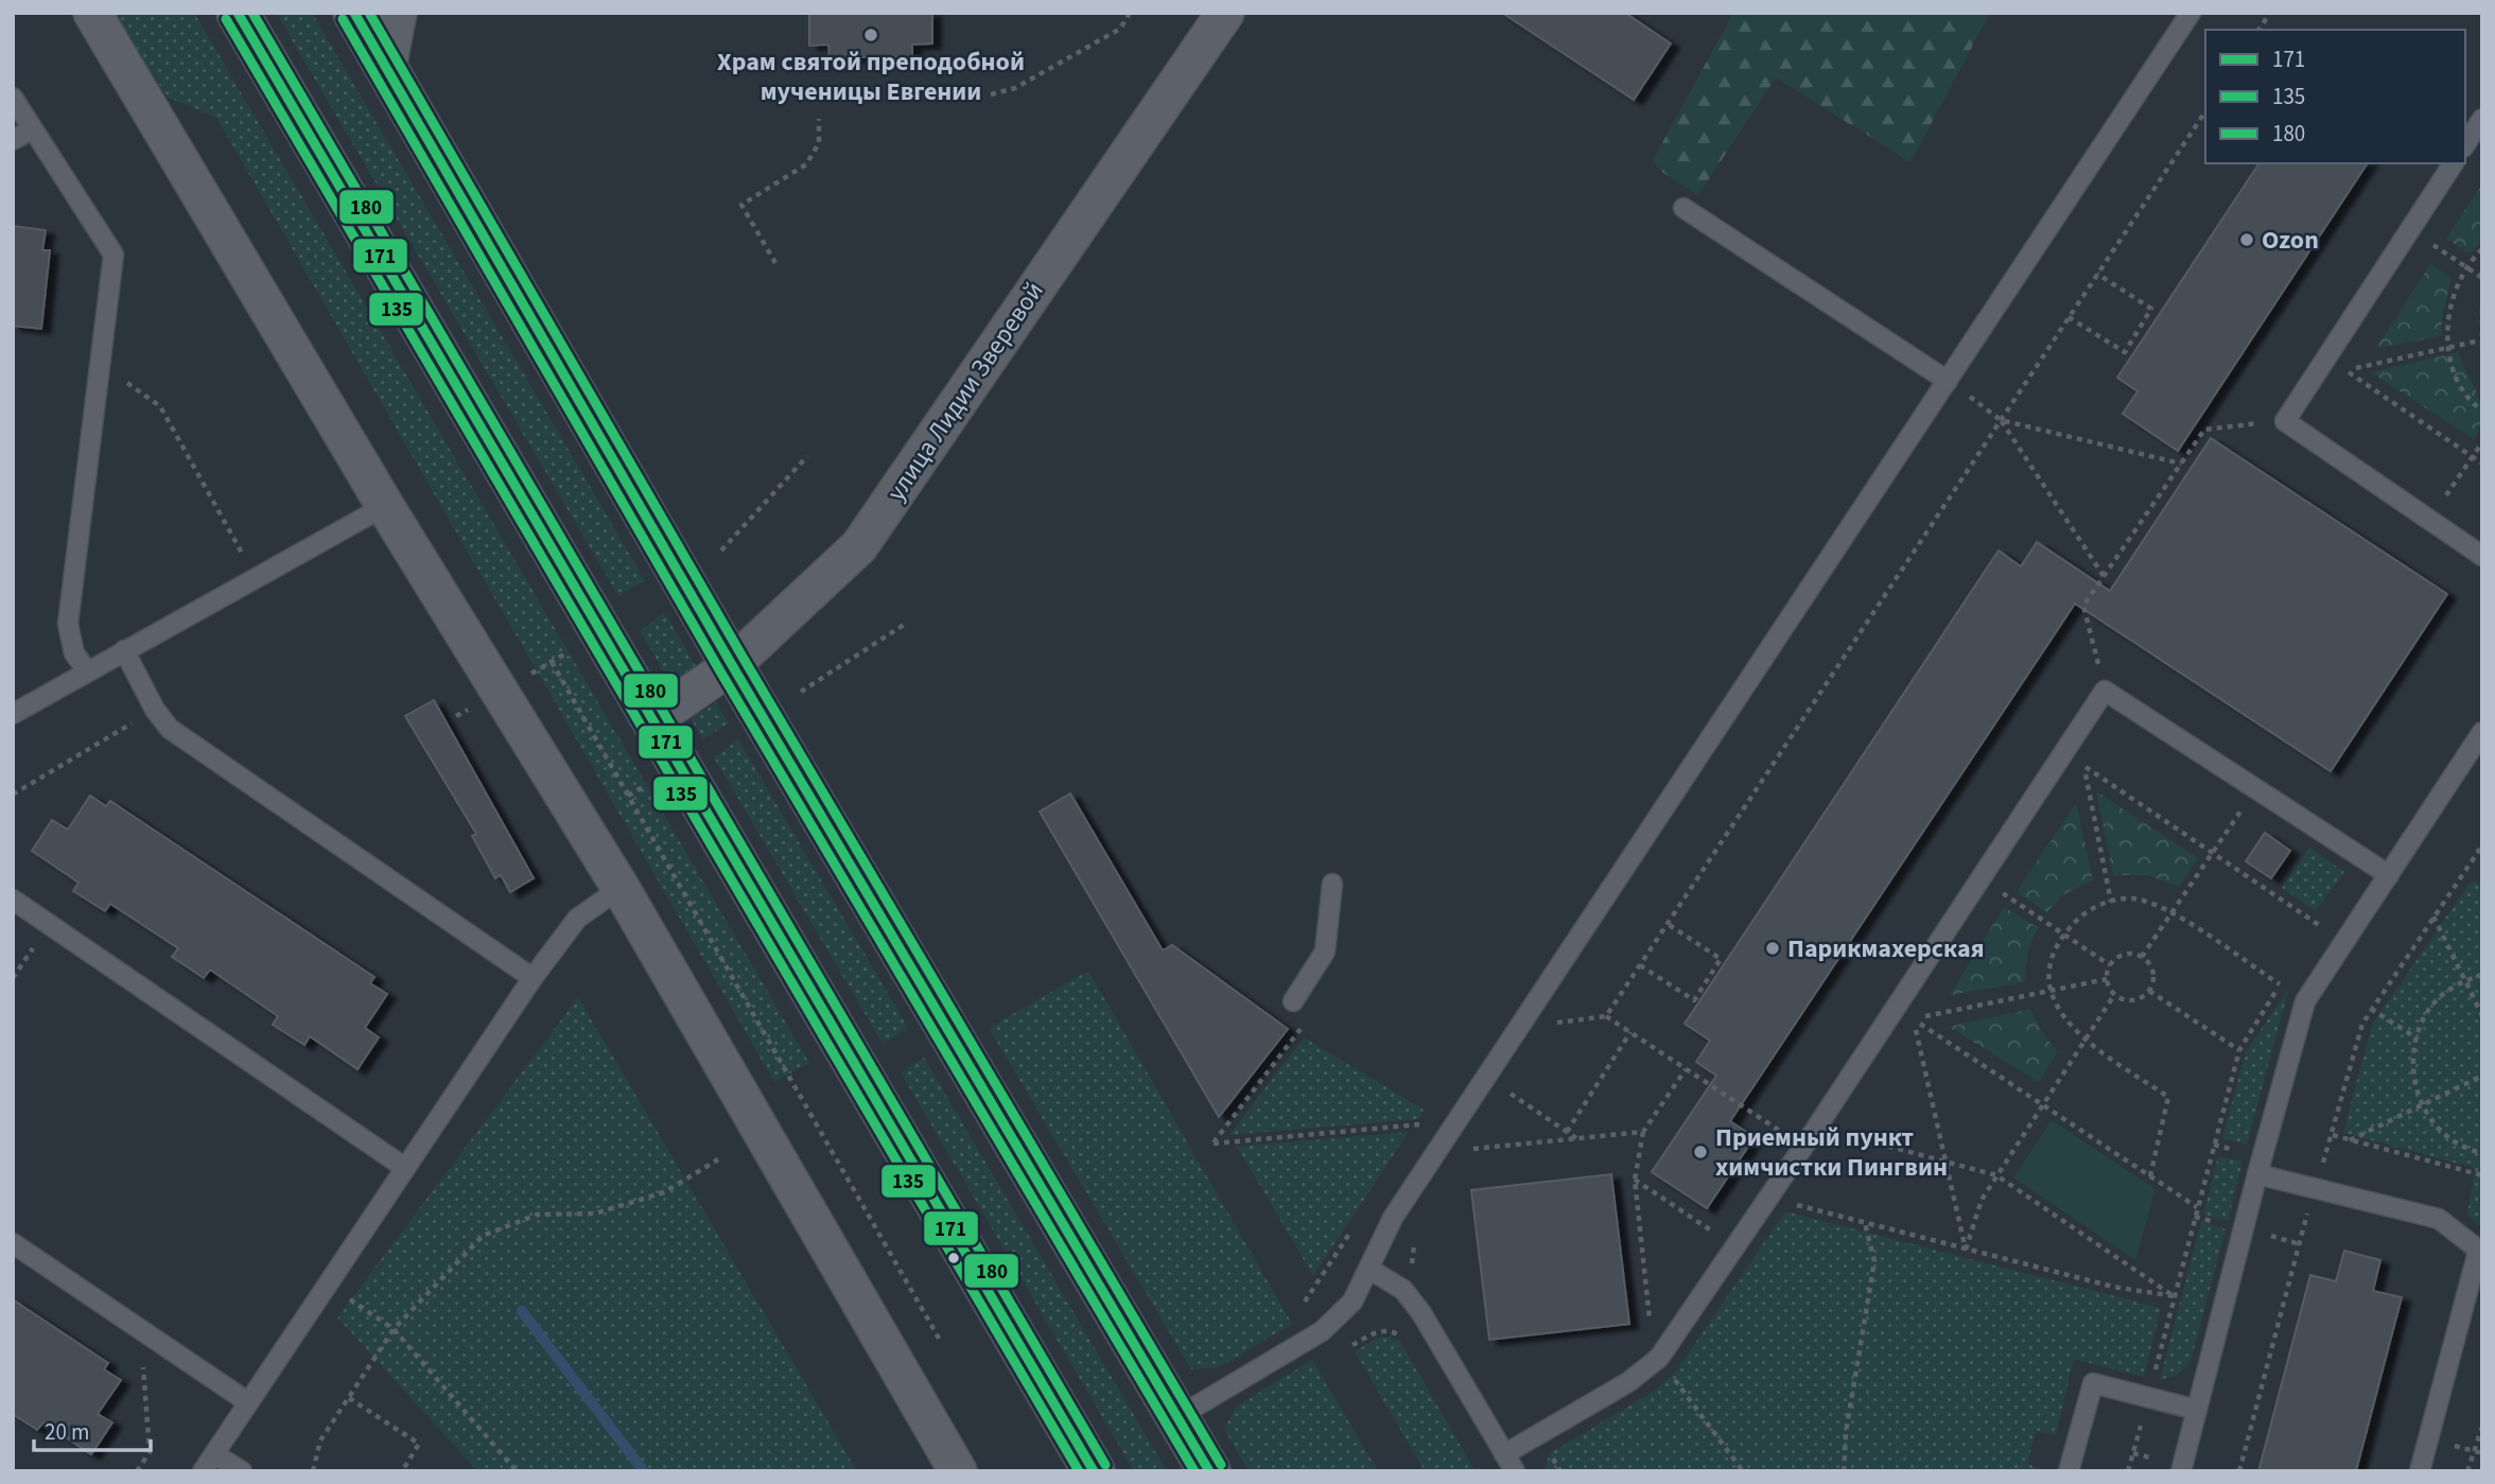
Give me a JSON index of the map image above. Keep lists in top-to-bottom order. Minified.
{"streets":{"street":["улица Лидии Зверевой"]},"places":["Храм святой преподобной мученицы Евгении","Ozon","Парикмахерская","Приемный пункт химчистки Пингвин"],"lines":["transit line 171","transit line 180","transit line 135"],"legend":["171","135","180"],"scale_bar":"20 m"}
